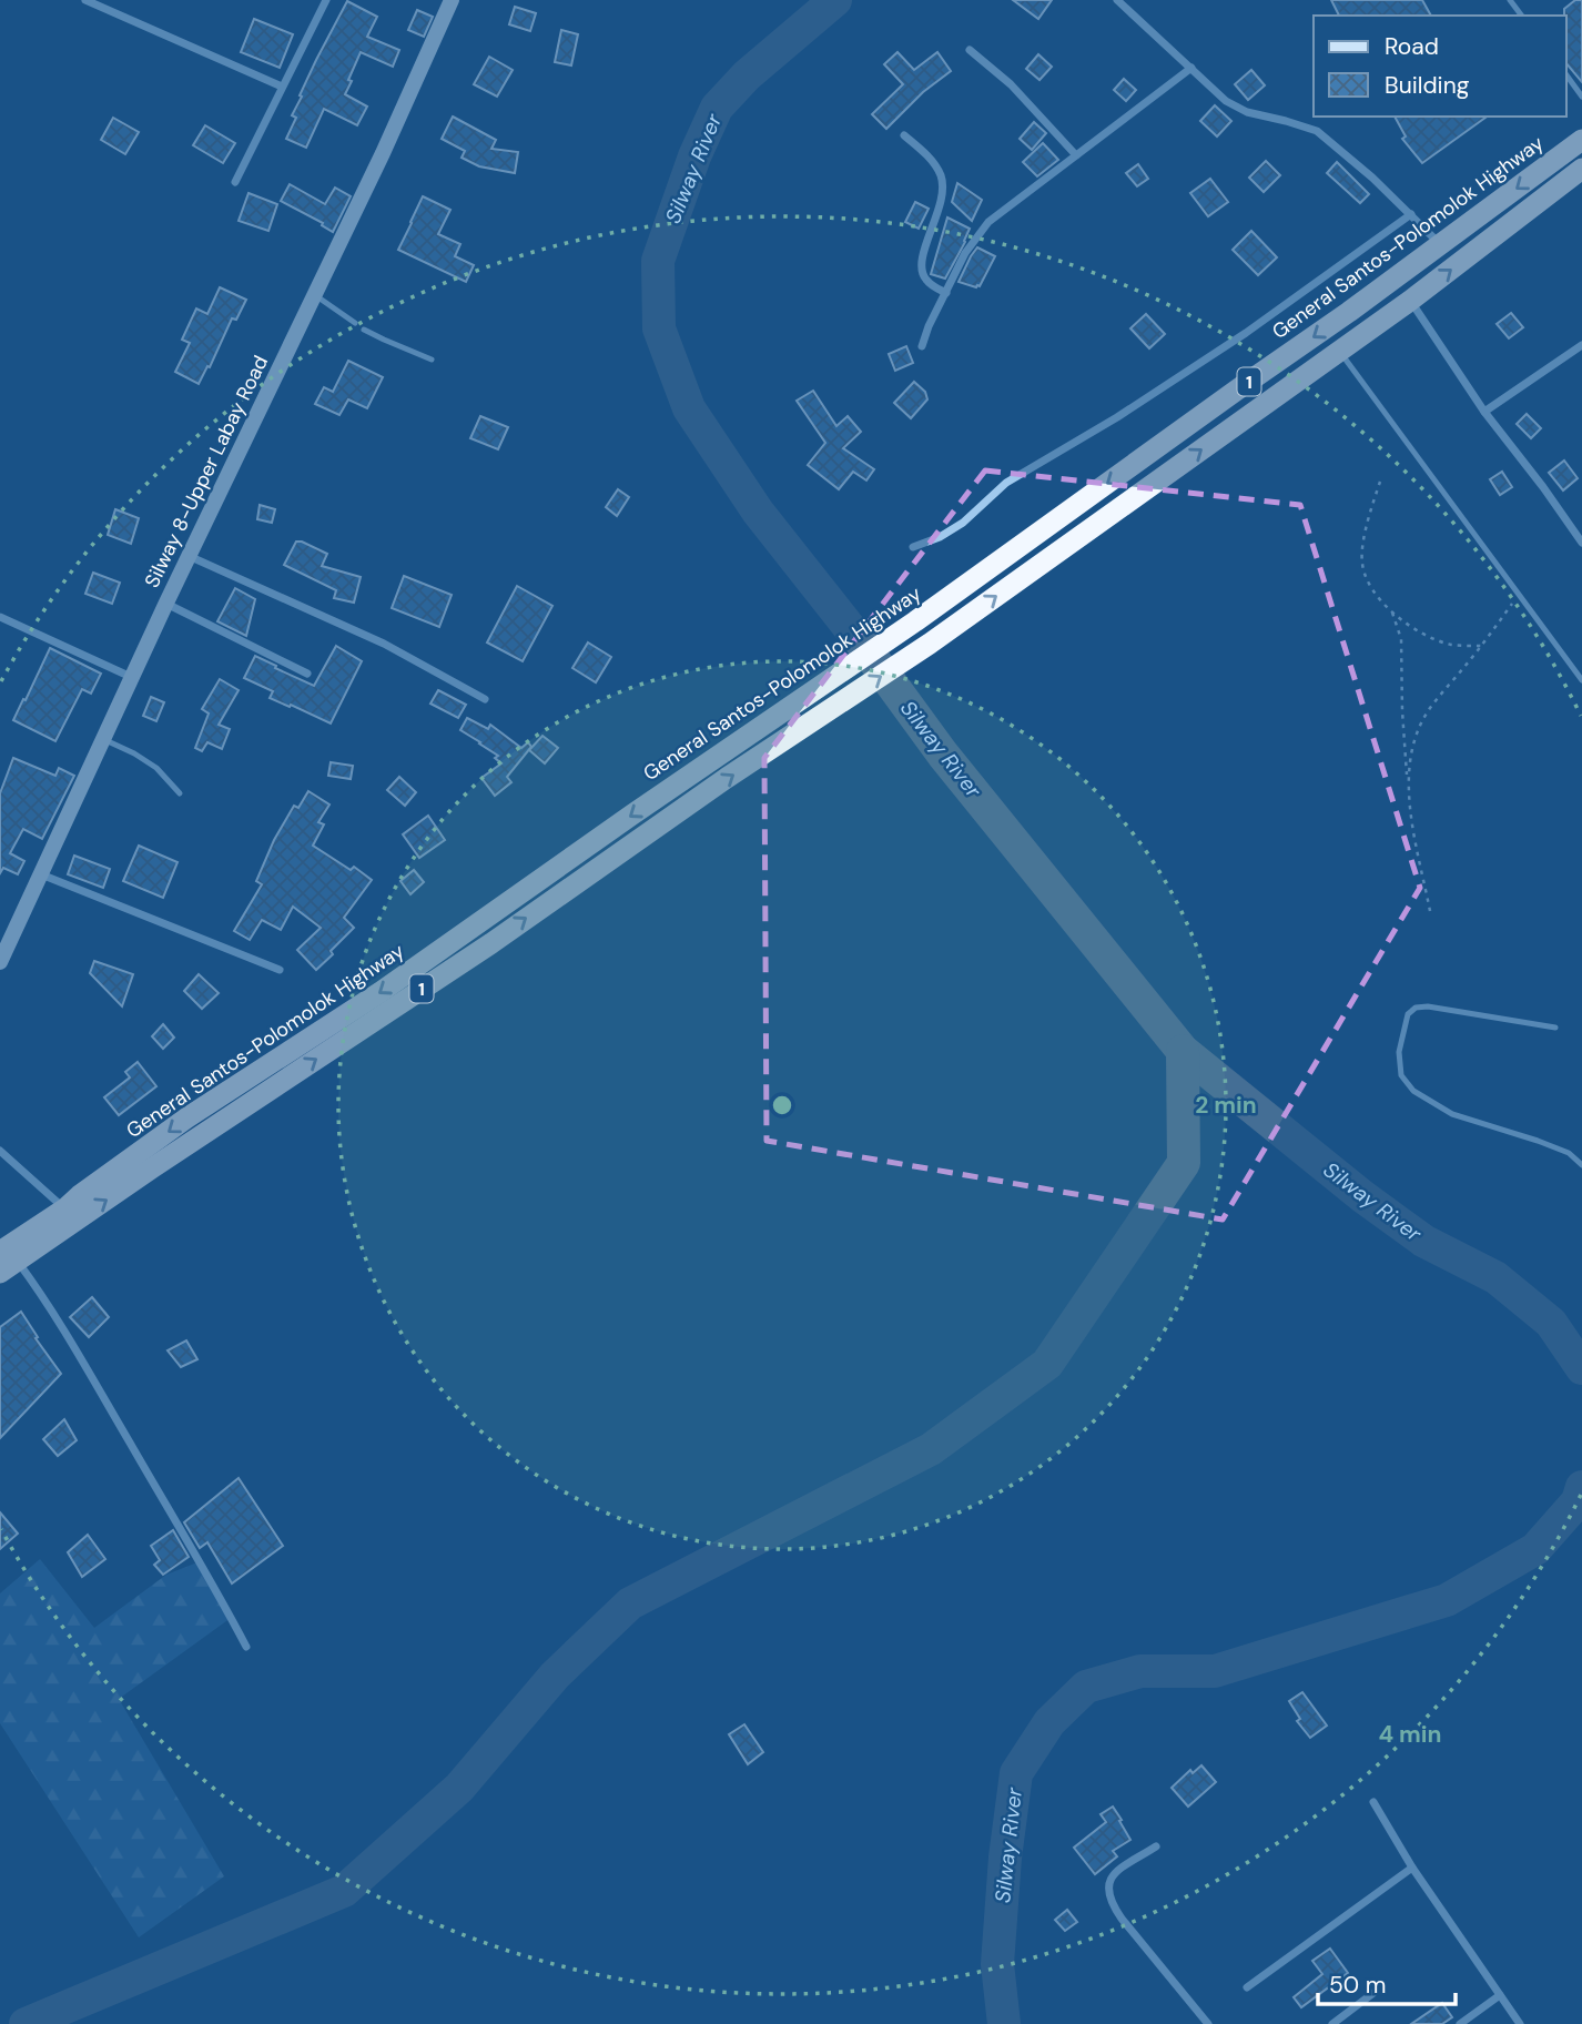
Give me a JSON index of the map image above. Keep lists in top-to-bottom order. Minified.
{"streets":{"highway":["General Santos-Polomolok Highway","1"],"main road":["Silway 8-Upper Labay Road"]},"crossings":[["General Santos-Polomolok Highway","1"]],"water":["Silway River"],"legend":["Road","Building"],"scale_bar":"50 m","rings":["2 min","4 min"]}
